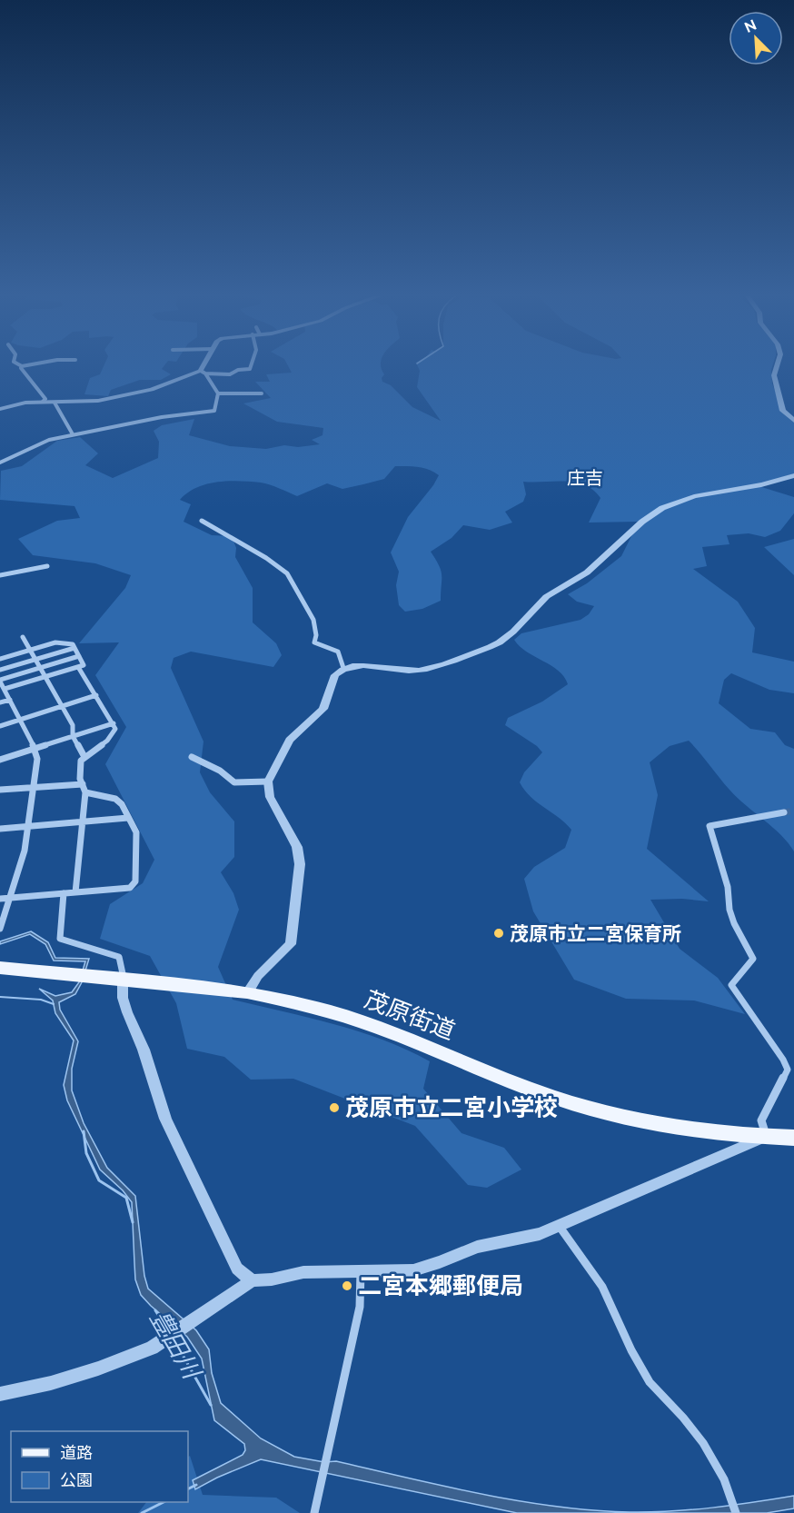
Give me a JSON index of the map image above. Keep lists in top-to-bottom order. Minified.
{"streets":{"main road":["茂原街道"]},"districts":["庄吉"],"water":["豊田川"],"places":["茂原市立二宮保育所","茂原市立二宮小学校","二宮本郷郵便局"],"legend":["道路","公園"],"north":"top left"}
